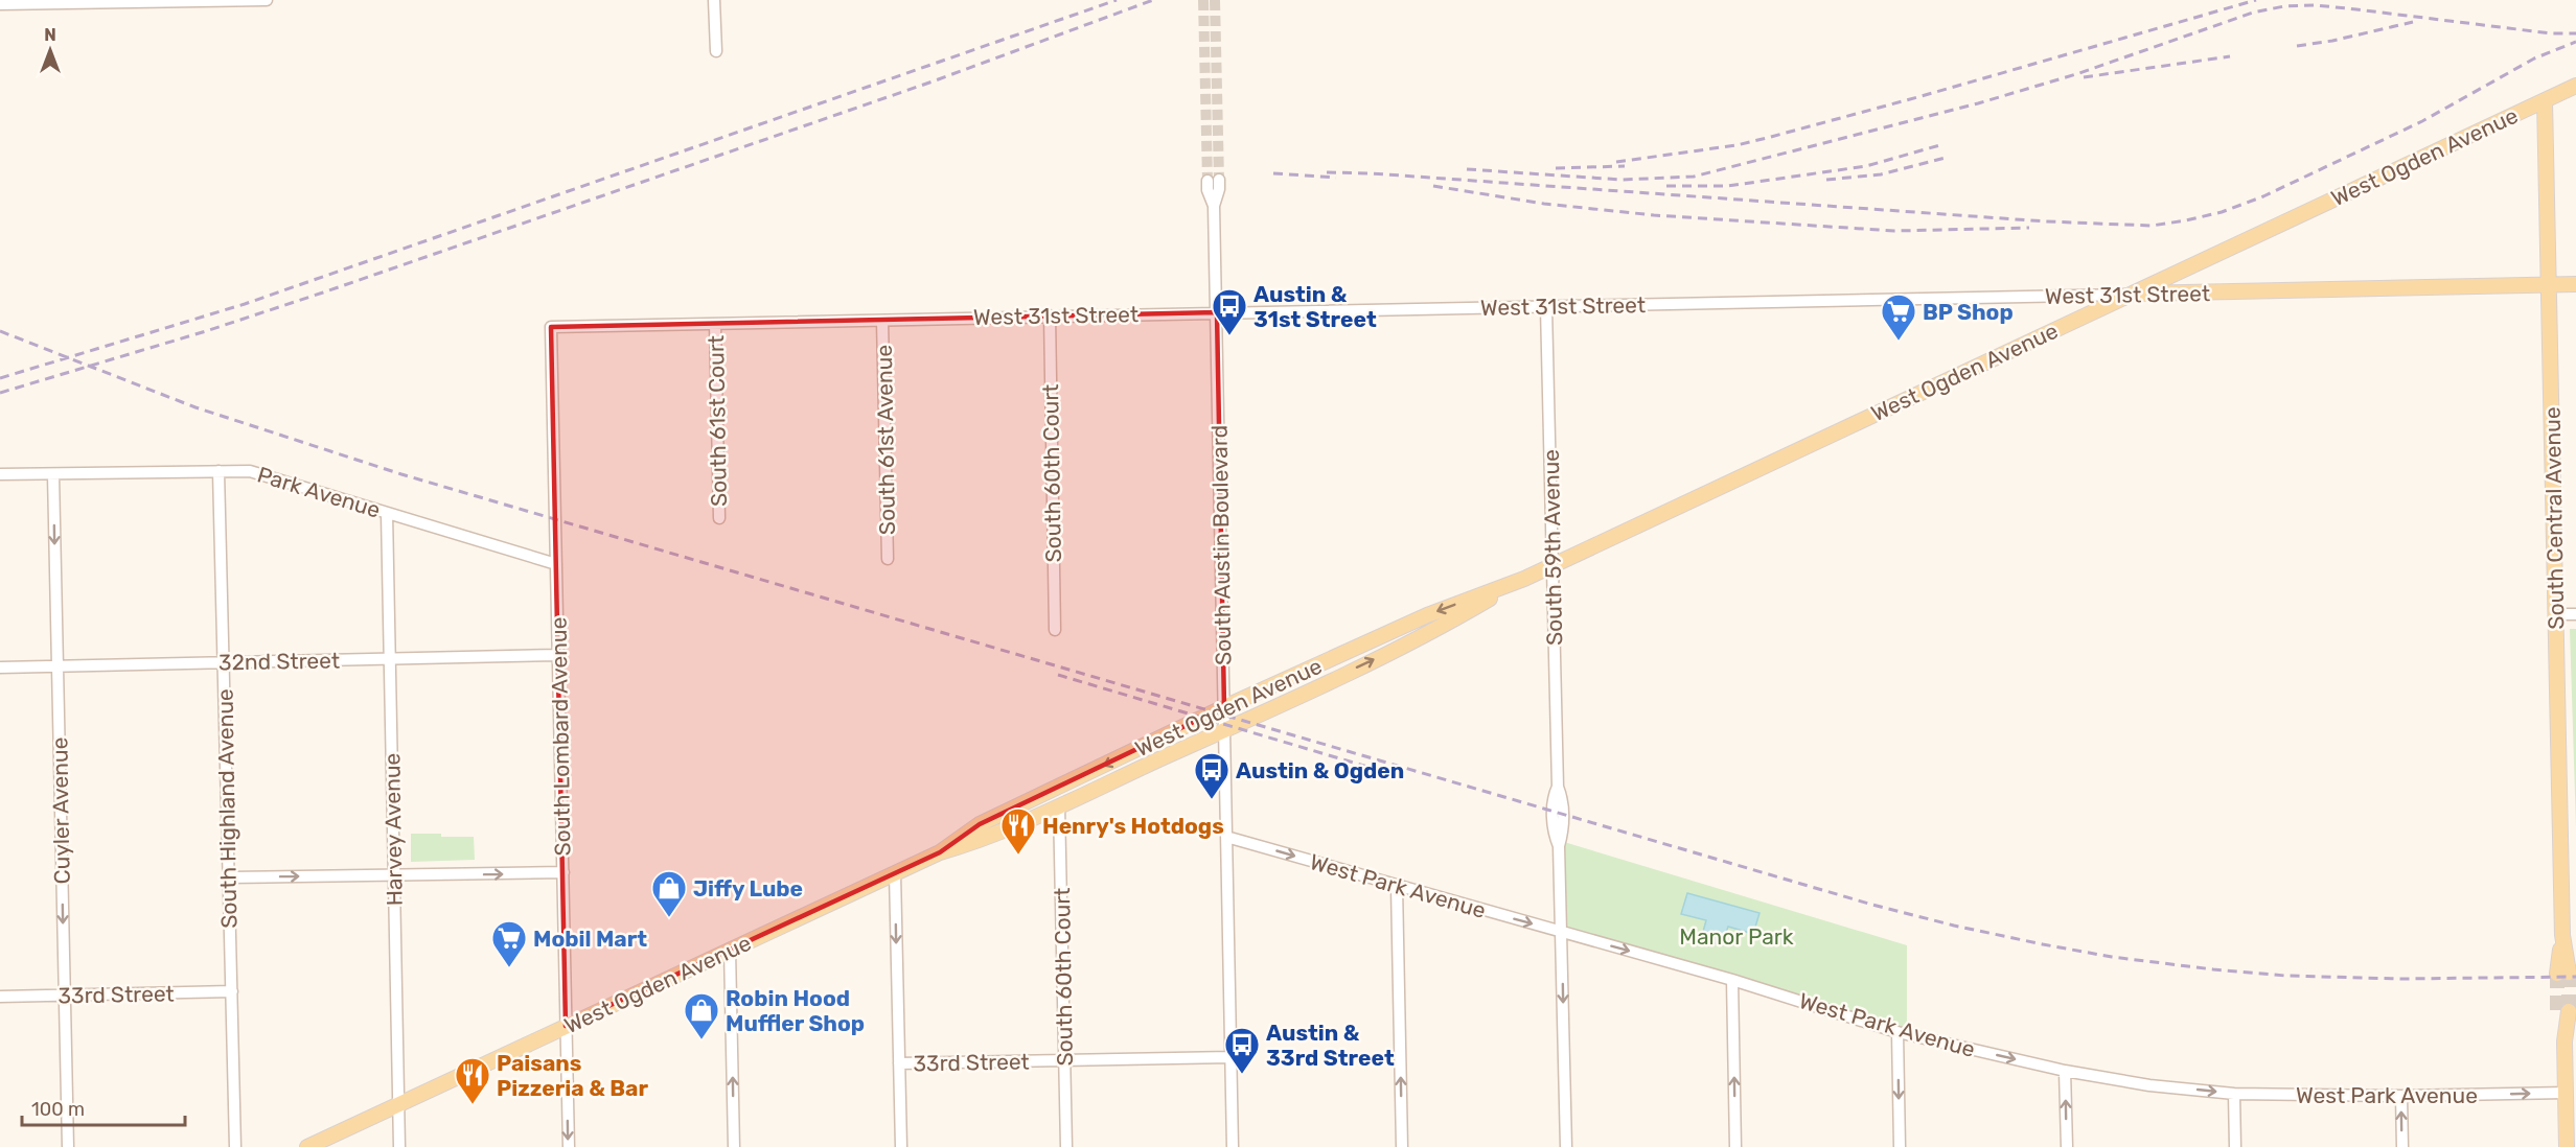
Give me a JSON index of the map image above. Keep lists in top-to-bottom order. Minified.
{"streets":{"main road":["West Ogden Avenue","West 31st Street","South Central Avenue"],"street":["South 61st Court","South 61st Avenue","South 60th Court","Park Avenue","South Austin Boulevard","South 59th Avenue","32nd Street","South Lombard Avenue","South Highland Avenue","Cuyler Avenue","Harvey Avenue","West Park Avenue","33rd Street"]},"crossings":[["West Ogden Avenue","West 31st Street"],["West Ogden Avenue","South 60th Court"],["West Ogden Avenue","South Central Avenue"],["West Ogden Avenue","South Austin Boulevard"],["West Ogden Avenue","South 59th Avenue"],["West Ogden Avenue","South Lombard Avenue"],["West Ogden Avenue","Harvey Avenue"],["West 31st Street","South 61st Court"],["West 31st Street","South 61st Avenue"],["West 31st Street","South 60th Court"],["West 31st Street","South Central Avenue"],["West 31st Street","South Austin Boulevard"],["West 31st Street","South 59th Avenue"],["West 31st Street","South Lombard Avenue"],["South 60th Court","33rd Street"],["Park Avenue","South Lombard Avenue"],["Park Avenue","South Highland Avenue"],["Park Avenue","Cuyler Avenue"],["Park Avenue","Harvey Avenue"],["South Austin Boulevard","West Park Avenue"],["South Austin Boulevard","33rd Street"],["South 59th Avenue","West Park Avenue"],["32nd Street","South Lombard Avenue"],["32nd Street","South Highland Avenue"],["32nd Street","Cuyler Avenue"],["32nd Street","Harvey Avenue"],["South Highland Avenue","33rd Street"],["Cuyler Avenue","33rd Street"]],"one_way":["Cuyler Avenue","West Park Avenue"],"parks":["Manor Park"],"places":{"bus stop":["Austin & 31st Street","Austin & Ogden","Austin & 33rd Street"],"supermarket":["BP Shop","Mobil Mart"],"restaurant":["Henry's Hotdogs","Paisans Pizzeria & Bar"],"shop":["Jiffy Lube","Robin Hood Muffler Shop"]},"scale_bar":"100 m","north":"top"}
